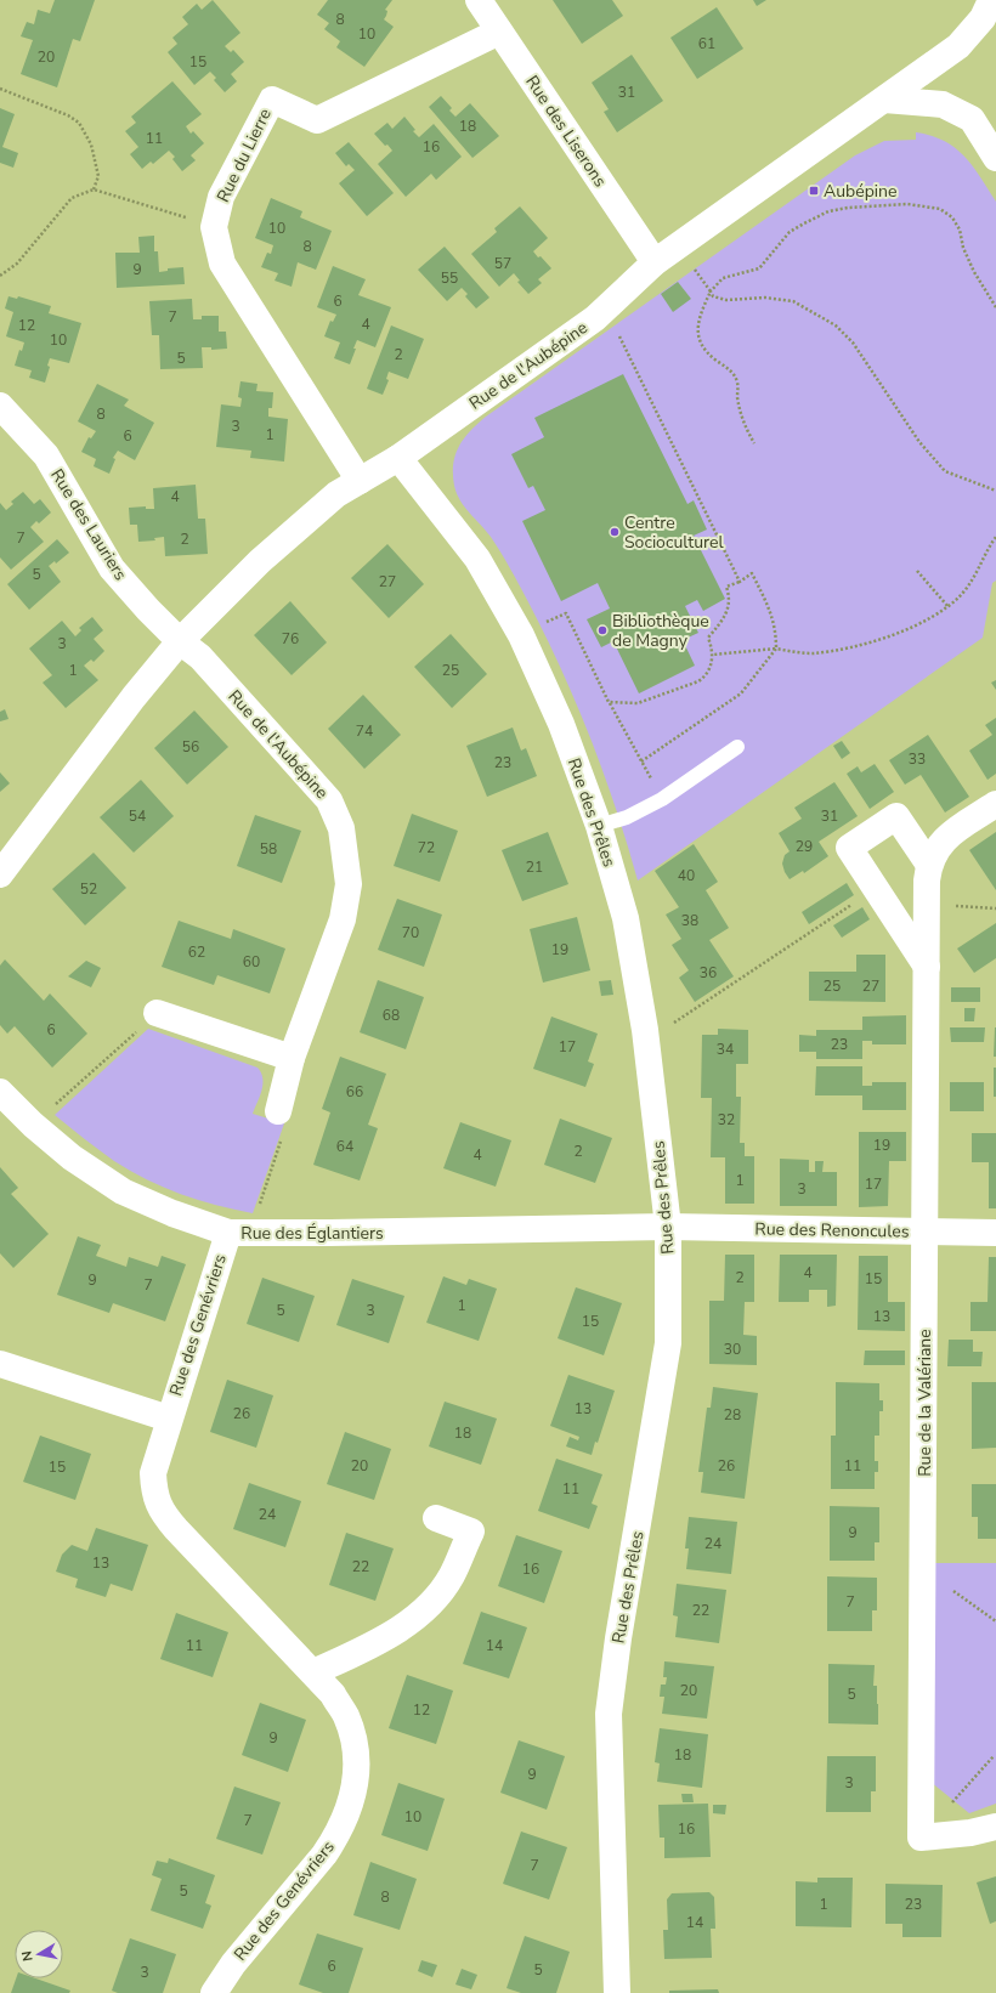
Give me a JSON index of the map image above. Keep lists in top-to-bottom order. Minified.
{"streets":{"street":["Rue des Liserons","Rue du Lierre","Rue de l'Aubépine","Rue des Lauriers","Rue des Prêles","Rue des Renoncules","Rue des Églantiers","Rue des Genévriers","Rue de la Valériane"]},"crossings":[["Rue des Liserons","Rue du Lierre"],["Rue des Liserons","Rue de l'Aubépine"],["Rue du Lierre","Rue de l'Aubépine"],["Rue de l'Aubépine","Rue des Lauriers"],["Rue de l'Aubépine","Rue des Prêles"],["Rue des Prêles","Rue des Renoncules"],["Rue des Prêles","Rue des Églantiers"],["Rue des Renoncules","Rue des Églantiers"],["Rue des Renoncules","Rue de la Valériane"],["Rue des Églantiers","Rue des Genévriers"]],"places":{"transit":["Aubépine"],"other":["Centre Socioculturel","Bibliothèque de Magny"]},"house_numbers":["8","10","61","20","15","31","18","11","16","10","8","57","9","55","6","7","4","12","10","2","5","8","3","1","6","4","7","2","5","27","76","3","1","25","74","56","33","23","54","31","29","72","58","21","40","52","38","70","19","62","60","36","25","27","68","6","23","17","34","66","32","19","64","2","4","1","17","3","4","2","15","9","7","1","5","3","13","15","30","13","26","28","18","20","26","11","15","11","24","9","24","13","22","16","7","22","11","14","20","5","12","9","18","9","3","10","7","16","7","5","8","1","23","14","6","5","3"],"north":"left"}
